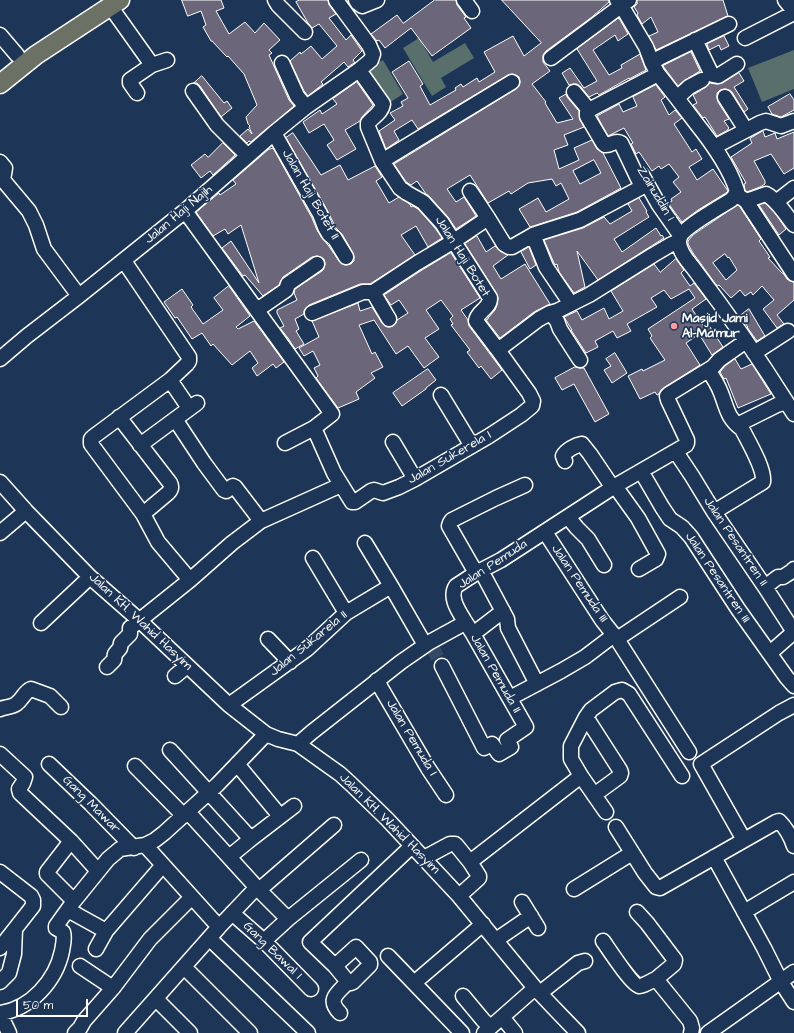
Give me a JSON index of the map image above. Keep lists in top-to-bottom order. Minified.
{"streets":{"street":["Zainuddin 1","Jalan Haji Botet II","Jalan Haji Najih","Jalan Haji Botet","Jalan Sukerela I","Jalan Pesantren II","Jalan Pemuda","Jalan Pesantren III","Jalan Pemuda III","Jalan KH. Wahid Hasyim","Jalan Sukarela II","Jalan Pemuda II","Jalan Pemuda I","Gang Mawar","Gang Bawal 1"]},"crossings":[["Jalan Haji Botet II","Jalan Haji Najih"],["Jalan Haji Najih","Jalan Haji Botet"],["Jalan Haji Botet","Jalan Sukerela I"],["Jalan Pesantren II","Jalan Pemuda"],["Jalan Pemuda","Jalan Pesantren III"],["Jalan Pemuda","Jalan Pemuda III"],["Jalan Pemuda","Jalan Pemuda II"],["Jalan KH. Wahid Hasyim","Jalan Sukarela II"]],"places":["Masjid Jami Al-Ma'mur"],"scale_bar":"50 m"}
